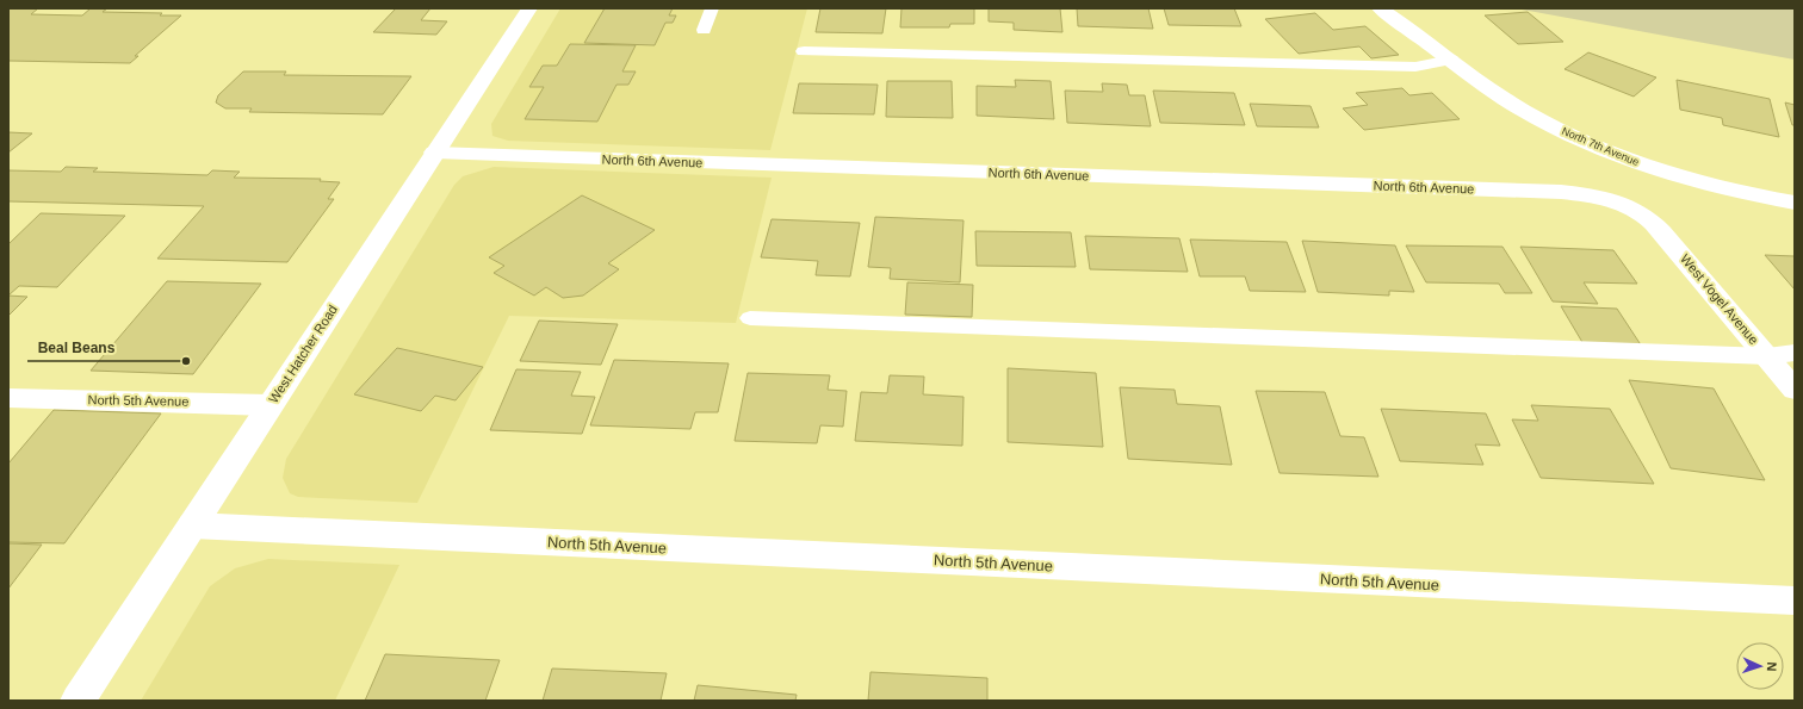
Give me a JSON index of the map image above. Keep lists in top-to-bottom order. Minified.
{"streets":{"street":["North 7th Avenue","North 6th Avenue","West Vogel Avenue","West Hatcher Road","North 5th Avenue"]},"crossings":[["North 6th Avenue","West Vogel Avenue"],["North 6th Avenue","West Hatcher Road"],["West Hatcher Road","North 5th Avenue"]],"places":["Beal Beans"],"north":"right"}
